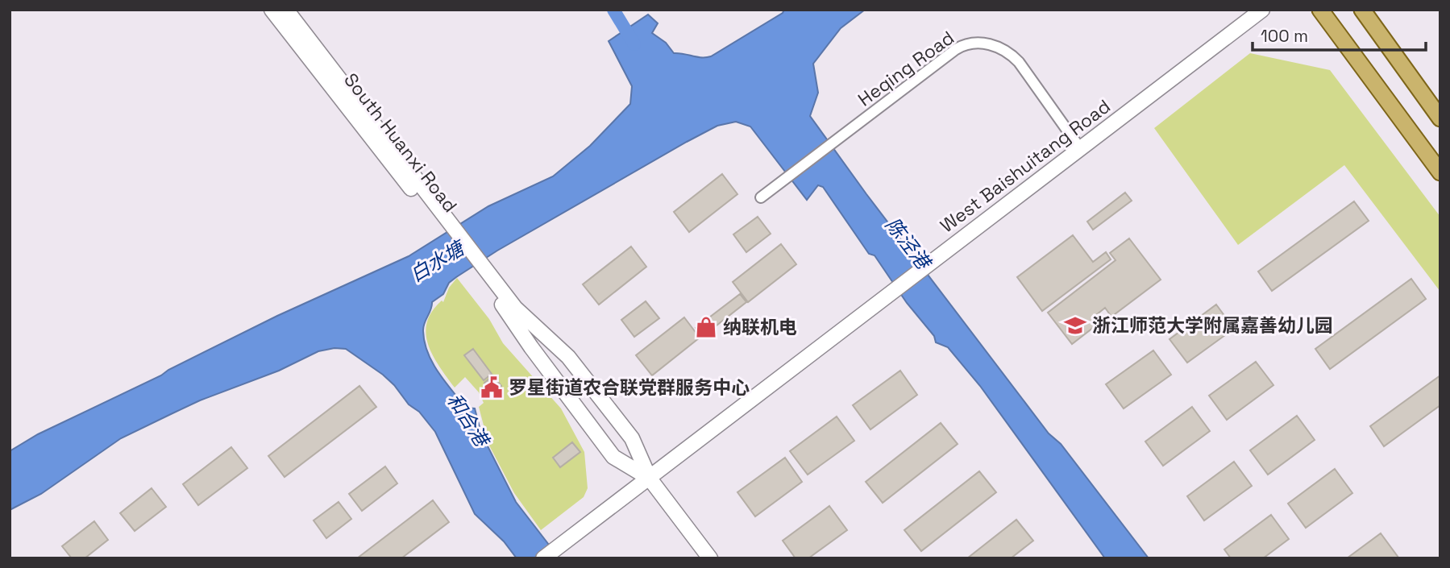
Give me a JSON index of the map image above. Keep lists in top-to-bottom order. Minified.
{"streets":{"street":["Heqing Road","South Huanxi Road","West Baishuitang Road"]},"crossings":[["Heqing Road","West Baishuitang Road"],["South Huanxi Road","West Baishuitang Road"]],"water":["陈泾港","白水塘","和合港"],"places":{"school or university":["浙江师范大学附属嘉善幼儿园"],"shop":["纳联机电"],"public building":["罗星街道农合联党群服务中心"]},"scale_bar":"100 m"}
